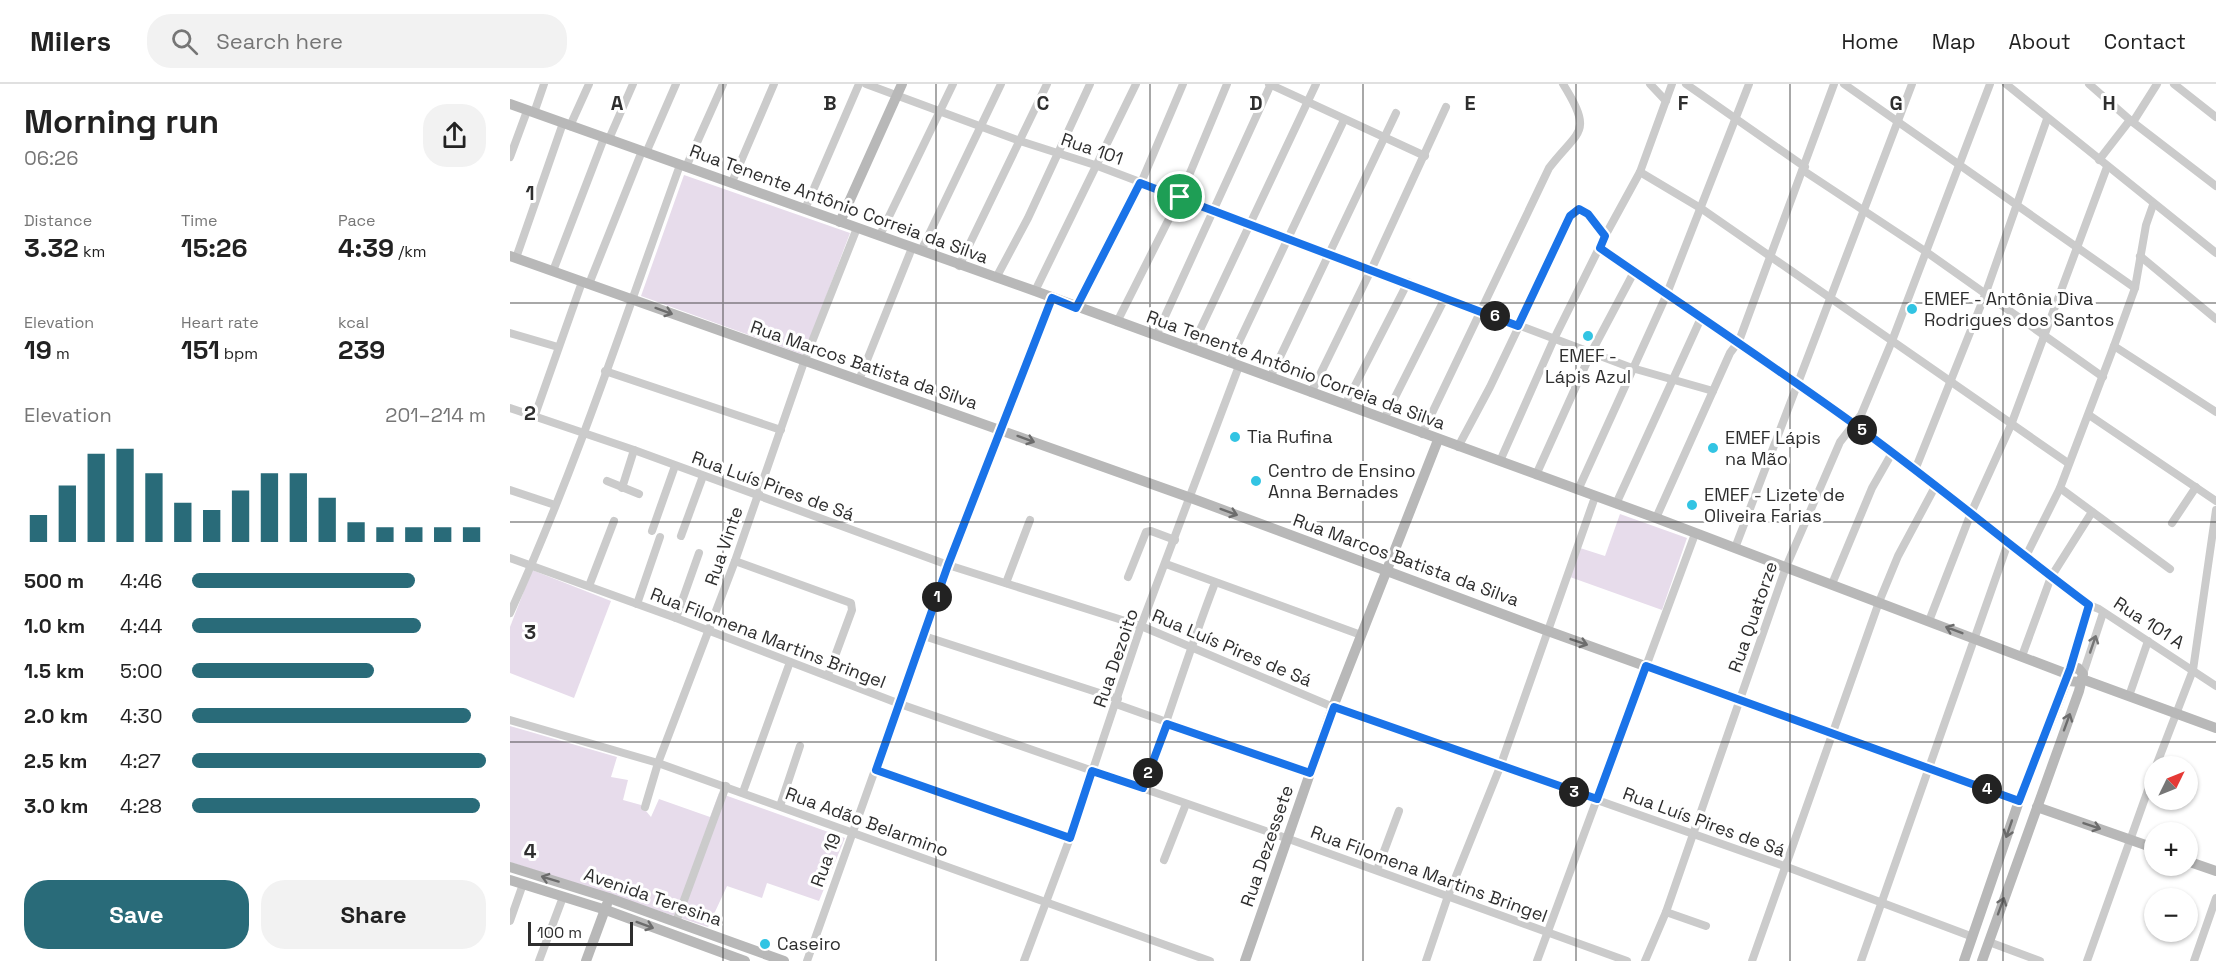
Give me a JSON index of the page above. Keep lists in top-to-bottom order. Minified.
{"streets":{"main road":["Rua Tenente Antônio Correia da Silva","Rua Marcos Batista da Silva","Rua Dezessete","Avenida Teresina"],"street":["Rua 101","Rua Luís Pires de Sá","Rua Vinte","Rua Quatorze","Rua 101 A","Rua Filomena Martins Bringel","Rua Dezoito","Rua Adão Belarmino","Rua 19"]},"crossings":[["Rua 101","Rua Dezoito"],["Rua Tenente Antônio Correia da Silva","Rua Vinte"],["Rua Tenente Antônio Correia da Silva","Rua Quatorze"],["Rua Tenente Antônio Correia da Silva","Rua Dezoito"],["Rua Tenente Antônio Correia da Silva","Rua Dezessete"],["Rua Tenente Antônio Correia da Silva","Rua 19"],["Rua Marcos Batista da Silva","Rua Vinte"],["Rua Marcos Batista da Silva","Rua Quatorze"],["Rua Marcos Batista da Silva","Rua Dezoito"],["Rua Marcos Batista da Silva","Rua Dezessete"],["Rua Marcos Batista da Silva","Rua 19"],["Rua Luís Pires de Sá","Rua Vinte"],["Rua Luís Pires de Sá","Rua Quatorze"],["Rua Luís Pires de Sá","Rua Dezoito"],["Rua Luís Pires de Sá","Rua Dezessete"],["Rua Luís Pires de Sá","Rua 19"],["Rua Vinte","Rua Filomena Martins Bringel"],["Rua Vinte","Rua Adão Belarmino"],["Rua Quatorze","Rua 101 A"],["Rua Filomena Martins Bringel","Rua Dezoito"],["Rua Filomena Martins Bringel","Rua Dezessete"],["Rua Filomena Martins Bringel","Rua 19"],["Rua Dezoito","Rua Adão Belarmino"],["Rua Adão Belarmino","Rua 19"]],"one_way":["Rua Marcos Batista da Silva"],"places":["EMEF - Antônia Diva Rodrigues dos Santos","EMEF - Lápis Azul","Tia Rufina","EMEF Lápis na Mão","Centro de Ensino Anna Bernades","EMEF - Lizete de Oliveira Farias","Caseiro"],"scale_bar":"100 m","north":"top right","page":{"header":"Milers","search":"Search here","nav":["Home","Map","About","Contact"],"heading":["Morning run","06:26"],"stats":[["Distance","3.32 km"],["Time","15:26"],["Pace","4:39 /km"],["Elevation","19 m"],["Heart rate","151 bpm"],["kcal","239"]],"pins":["6","5","1","2","4","3"],"chart":["Elevation","201–214 m"],"list":[{"name":"500 m","note":"4:46"},{"name":"1.0 km","note":"4:44"},{"name":"1.5 km","note":"5:00"},{"name":"2.0 km","note":"4:30"},{"name":"2.5 km","note":"4:27"},{"name":"3.0 km","note":"4:28"}],"map_buttons":["+","−"],"buttons":["Save","Share"],"scale":"100 m"},"grid":{"columns":["A","B","C","D","E","F","G","H"],"rows":["1","2","3","4"]}}
